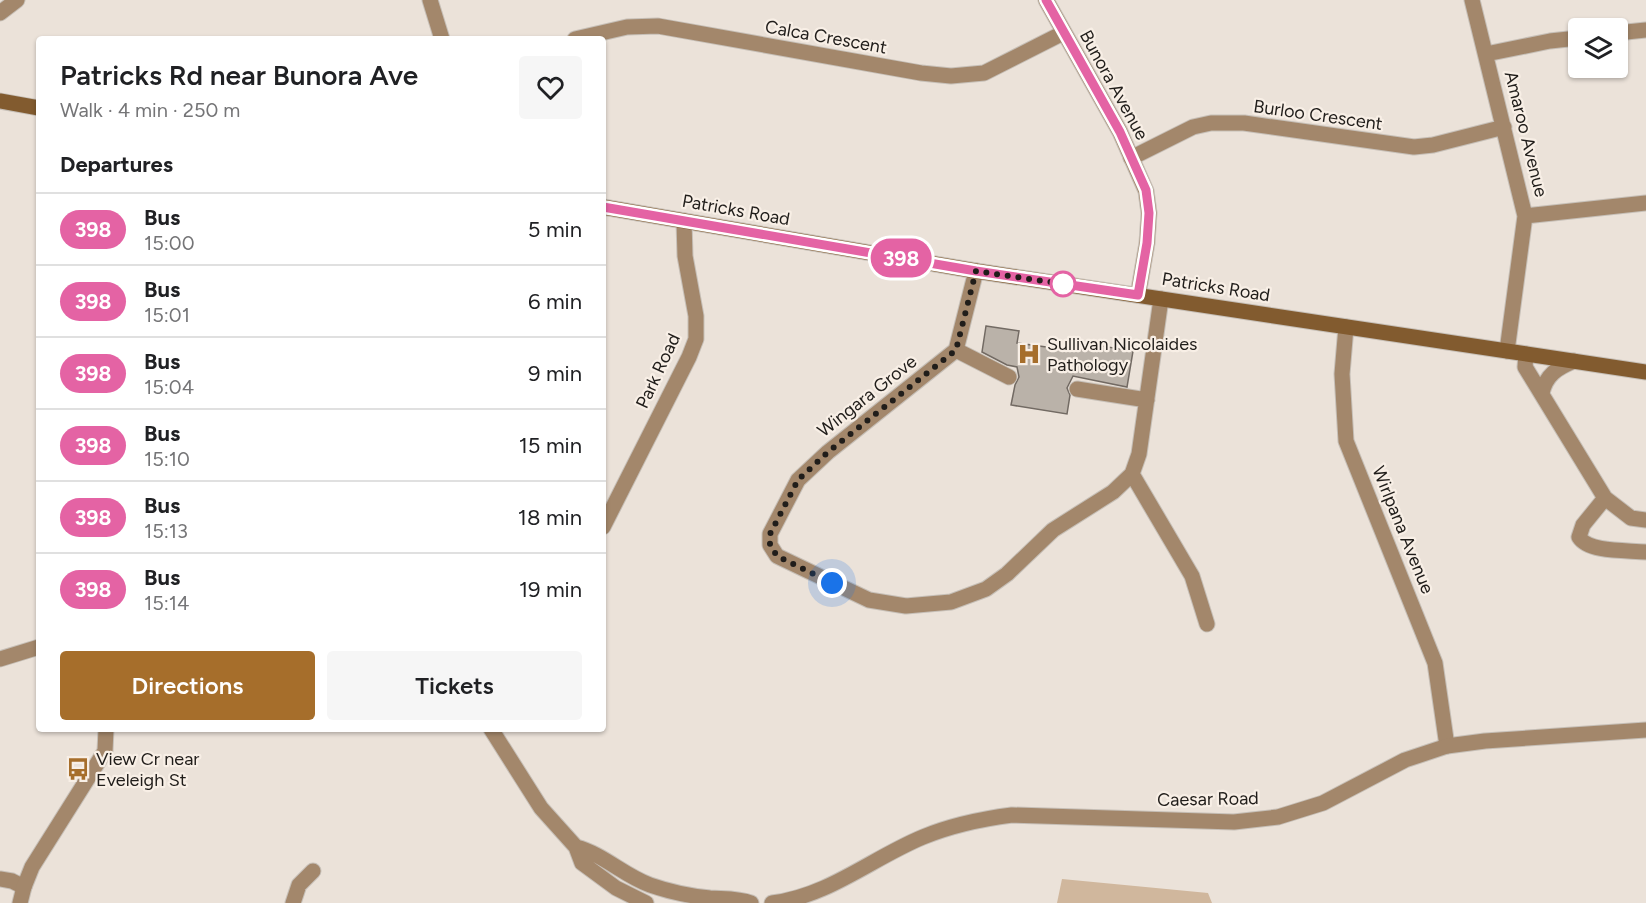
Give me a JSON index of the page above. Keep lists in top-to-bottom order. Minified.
{"streets":{"main road":["Patricks Road"],"street":["Calca Crescent","Bunora Avenue","Burloo Crescent","Amaroo Avenue","Park Road","Wingara Grove","Wirlpana Avenue","Caesar Road"]},"crossings":[["Calca Crescent","Bunora Avenue"],["Bunora Avenue","Burloo Crescent"],["Bunora Avenue","Patricks Road"],["Burloo Crescent","Amaroo Avenue"],["Amaroo Avenue","Patricks Road"],["Patricks Road","Park Road"],["Patricks Road","Wirlpana Avenue"],["Wirlpana Avenue","Caesar Road"]],"places":{"hospital":["Sullivan Nicolaides Pathology"],"bus stop":["View Cr near Eveleigh St"]},"lines":["bus line 398"],"page":{"on_map":"398","heading":[["Patricks Rd near Bunora Ave","Walk · 4 min · 250 m"],"Departures"],"list":[{"mark":"398","name":"Bus","note":"15:00","value":"5 min"},{"mark":"398","name":"Bus","note":"15:01","value":"6 min"},{"mark":"398","name":"Bus","note":"15:04","value":"9 min"},{"mark":"398","name":"Bus","note":"15:10","value":"15 min"},{"mark":"398","name":"Bus","note":"15:13","value":"18 min"},{"mark":"398","name":"Bus","note":"15:14","value":"19 min"}],"buttons":["Directions","Tickets"]}}
